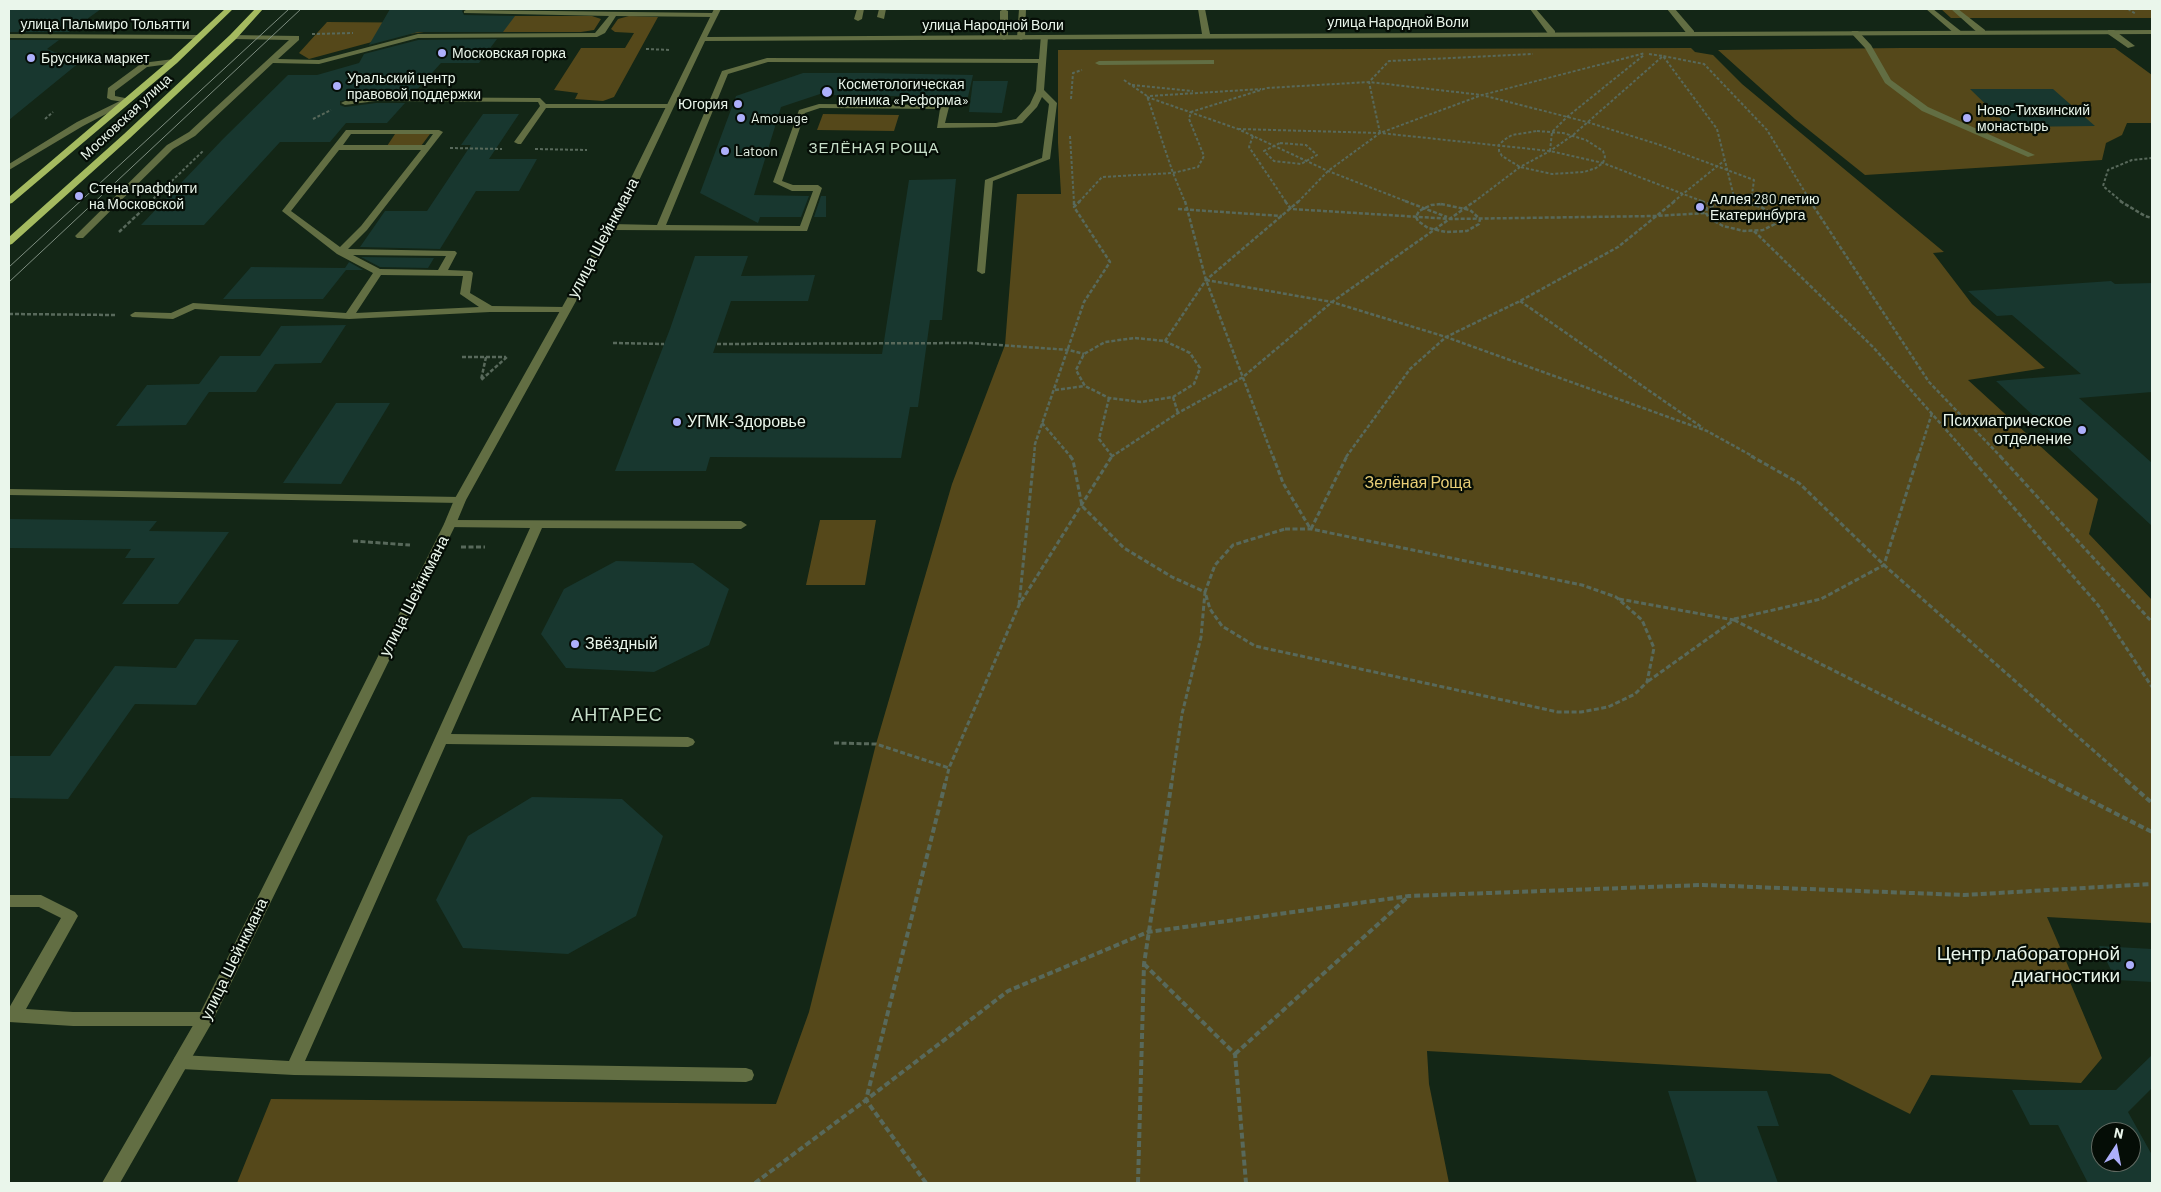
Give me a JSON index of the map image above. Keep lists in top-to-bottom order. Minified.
{"streets":{"main road":["Московская улица"],"street":["улица Народной Воли","улица Пальмиро Тольятти","улица Шейнкмана"]},"crossings":[["улица Народной Воли","улица Шейнкмана"],["улица Пальмиро Тольятти","Московская улица"]],"districts":["ЗЕЛЁНАЯ РОЩА","АНТАРЕС"],"parks":["Зелёная Роща"],"places":["Московская горка","Брусника маркет","Уральский центр правовой поддержки","Косметологическая клиника «Реформа»","Югория","Amouage","Ново-Тихвинский монастырь","Latoon","Стена граффити на Московской","Аллея 280 летию Екатеринбурга","УГМК-Здоровье","Психиатрическое отделение","Звёздный","Центр лабораторной диагностики"],"north":"top"}
